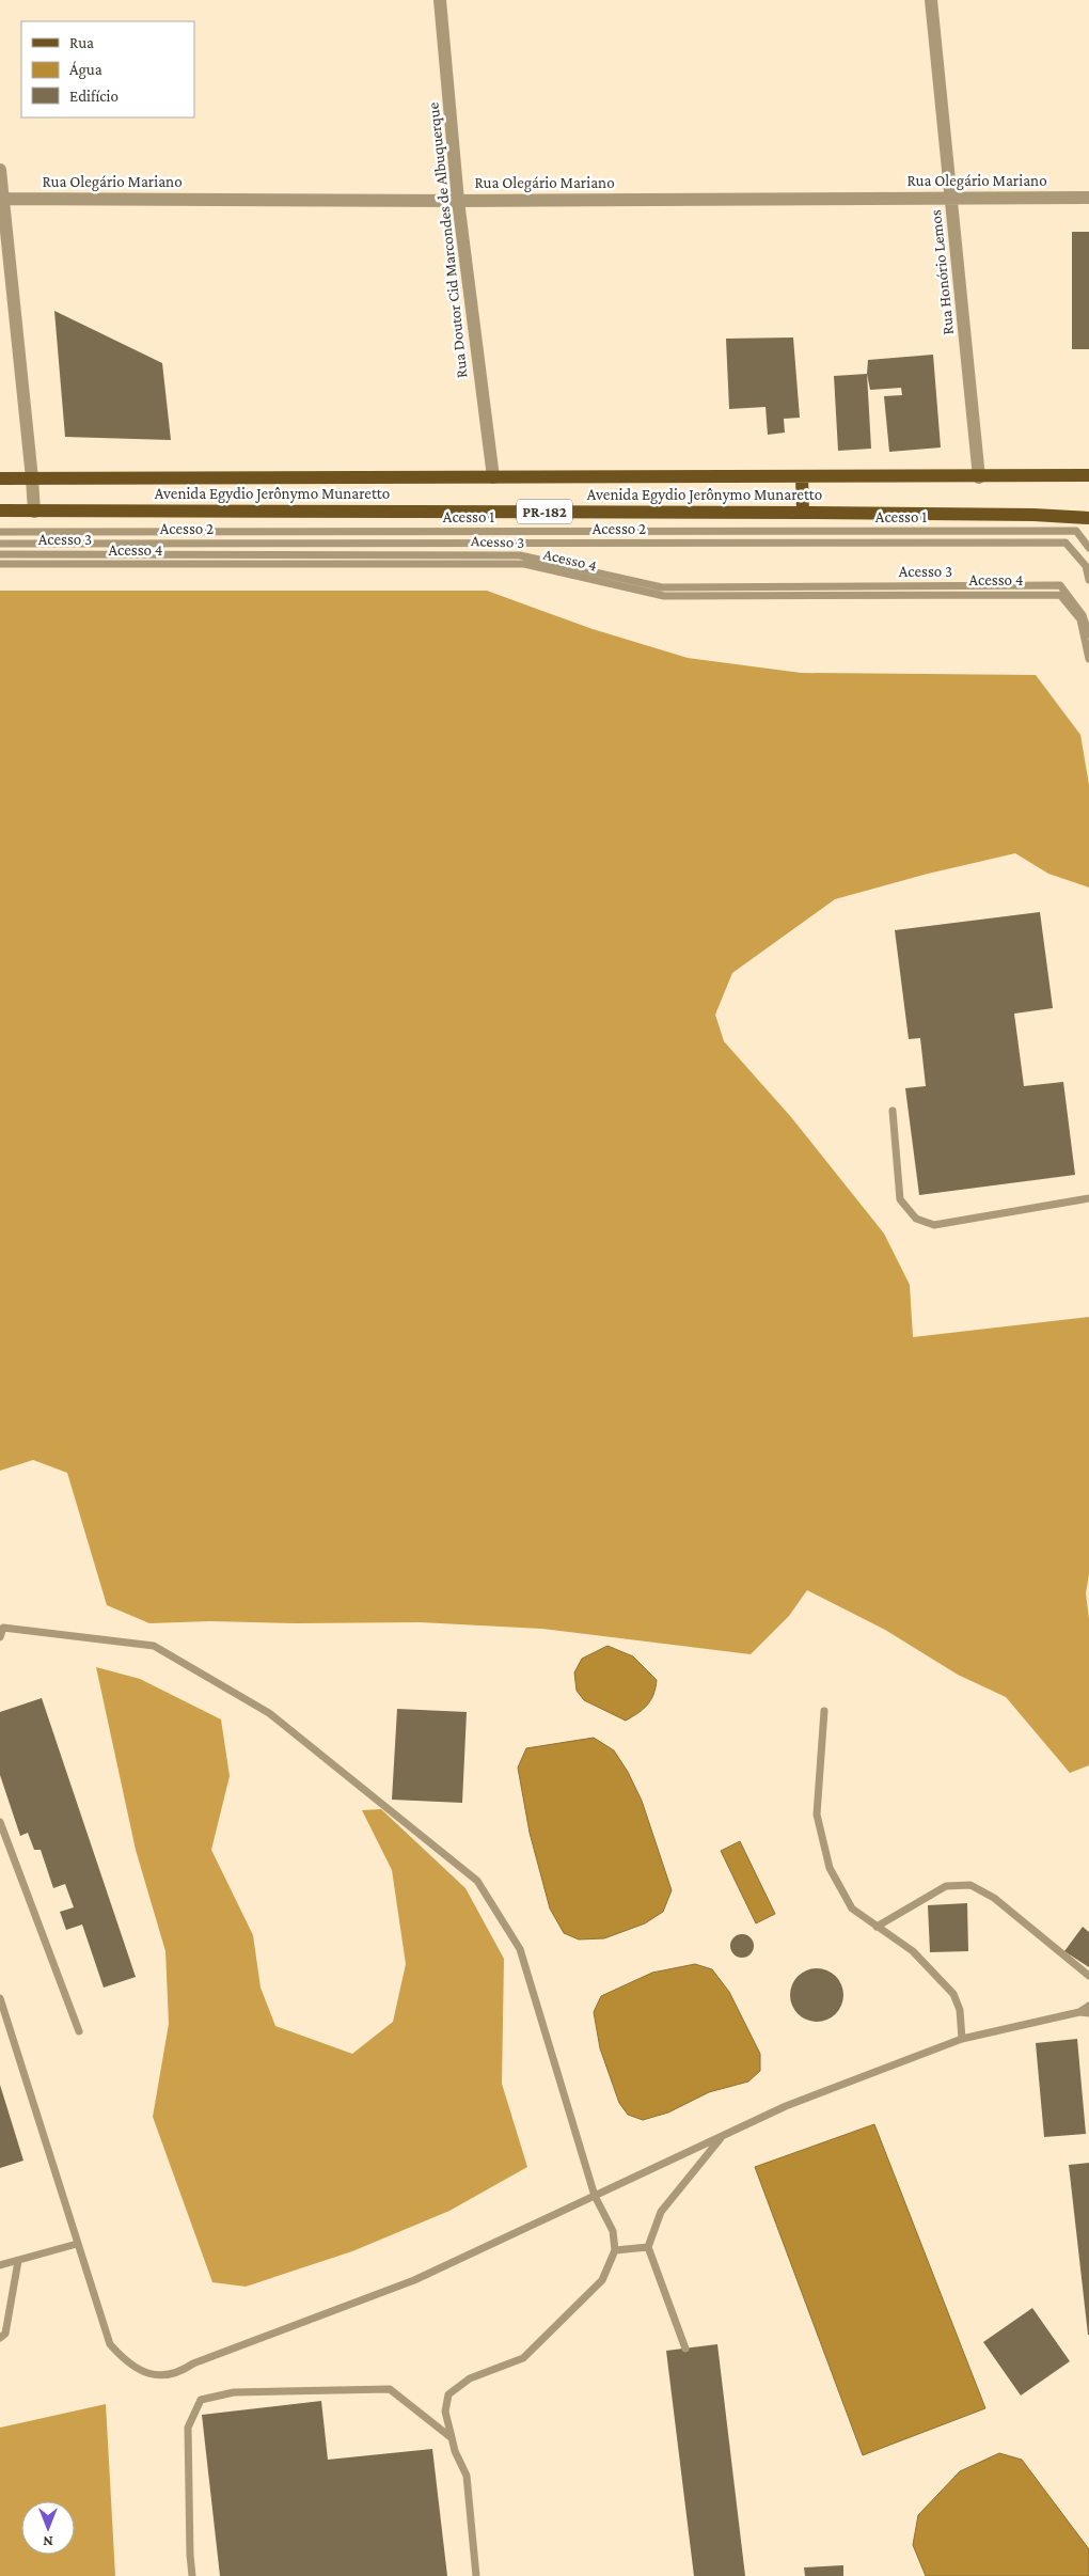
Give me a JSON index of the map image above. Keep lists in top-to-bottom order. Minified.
{"streets":{"main road":["Avenida Egydio Jerônymo Munaretto","PR-182"],"street":["Rua Olegário Mariano","Rua Doutor Cid Marcondes de Albuquerque","Rua Honório Lemos"],"lane":["Acesso 1","Acesso 2","Acesso 3","Acesso 4"]},"crossings":[["Rua Olegário Mariano","Rua Doutor Cid Marcondes de Albuquerque"],["Rua Olegário Mariano","Rua Honório Lemos"],["Rua Doutor Cid Marcondes de Albuquerque","Avenida Egydio Jerônymo Munaretto"],["Rua Honório Lemos","Avenida Egydio Jerônymo Munaretto"]],"legend":["Rua","Água","Edifício"],"north":"bottom"}
